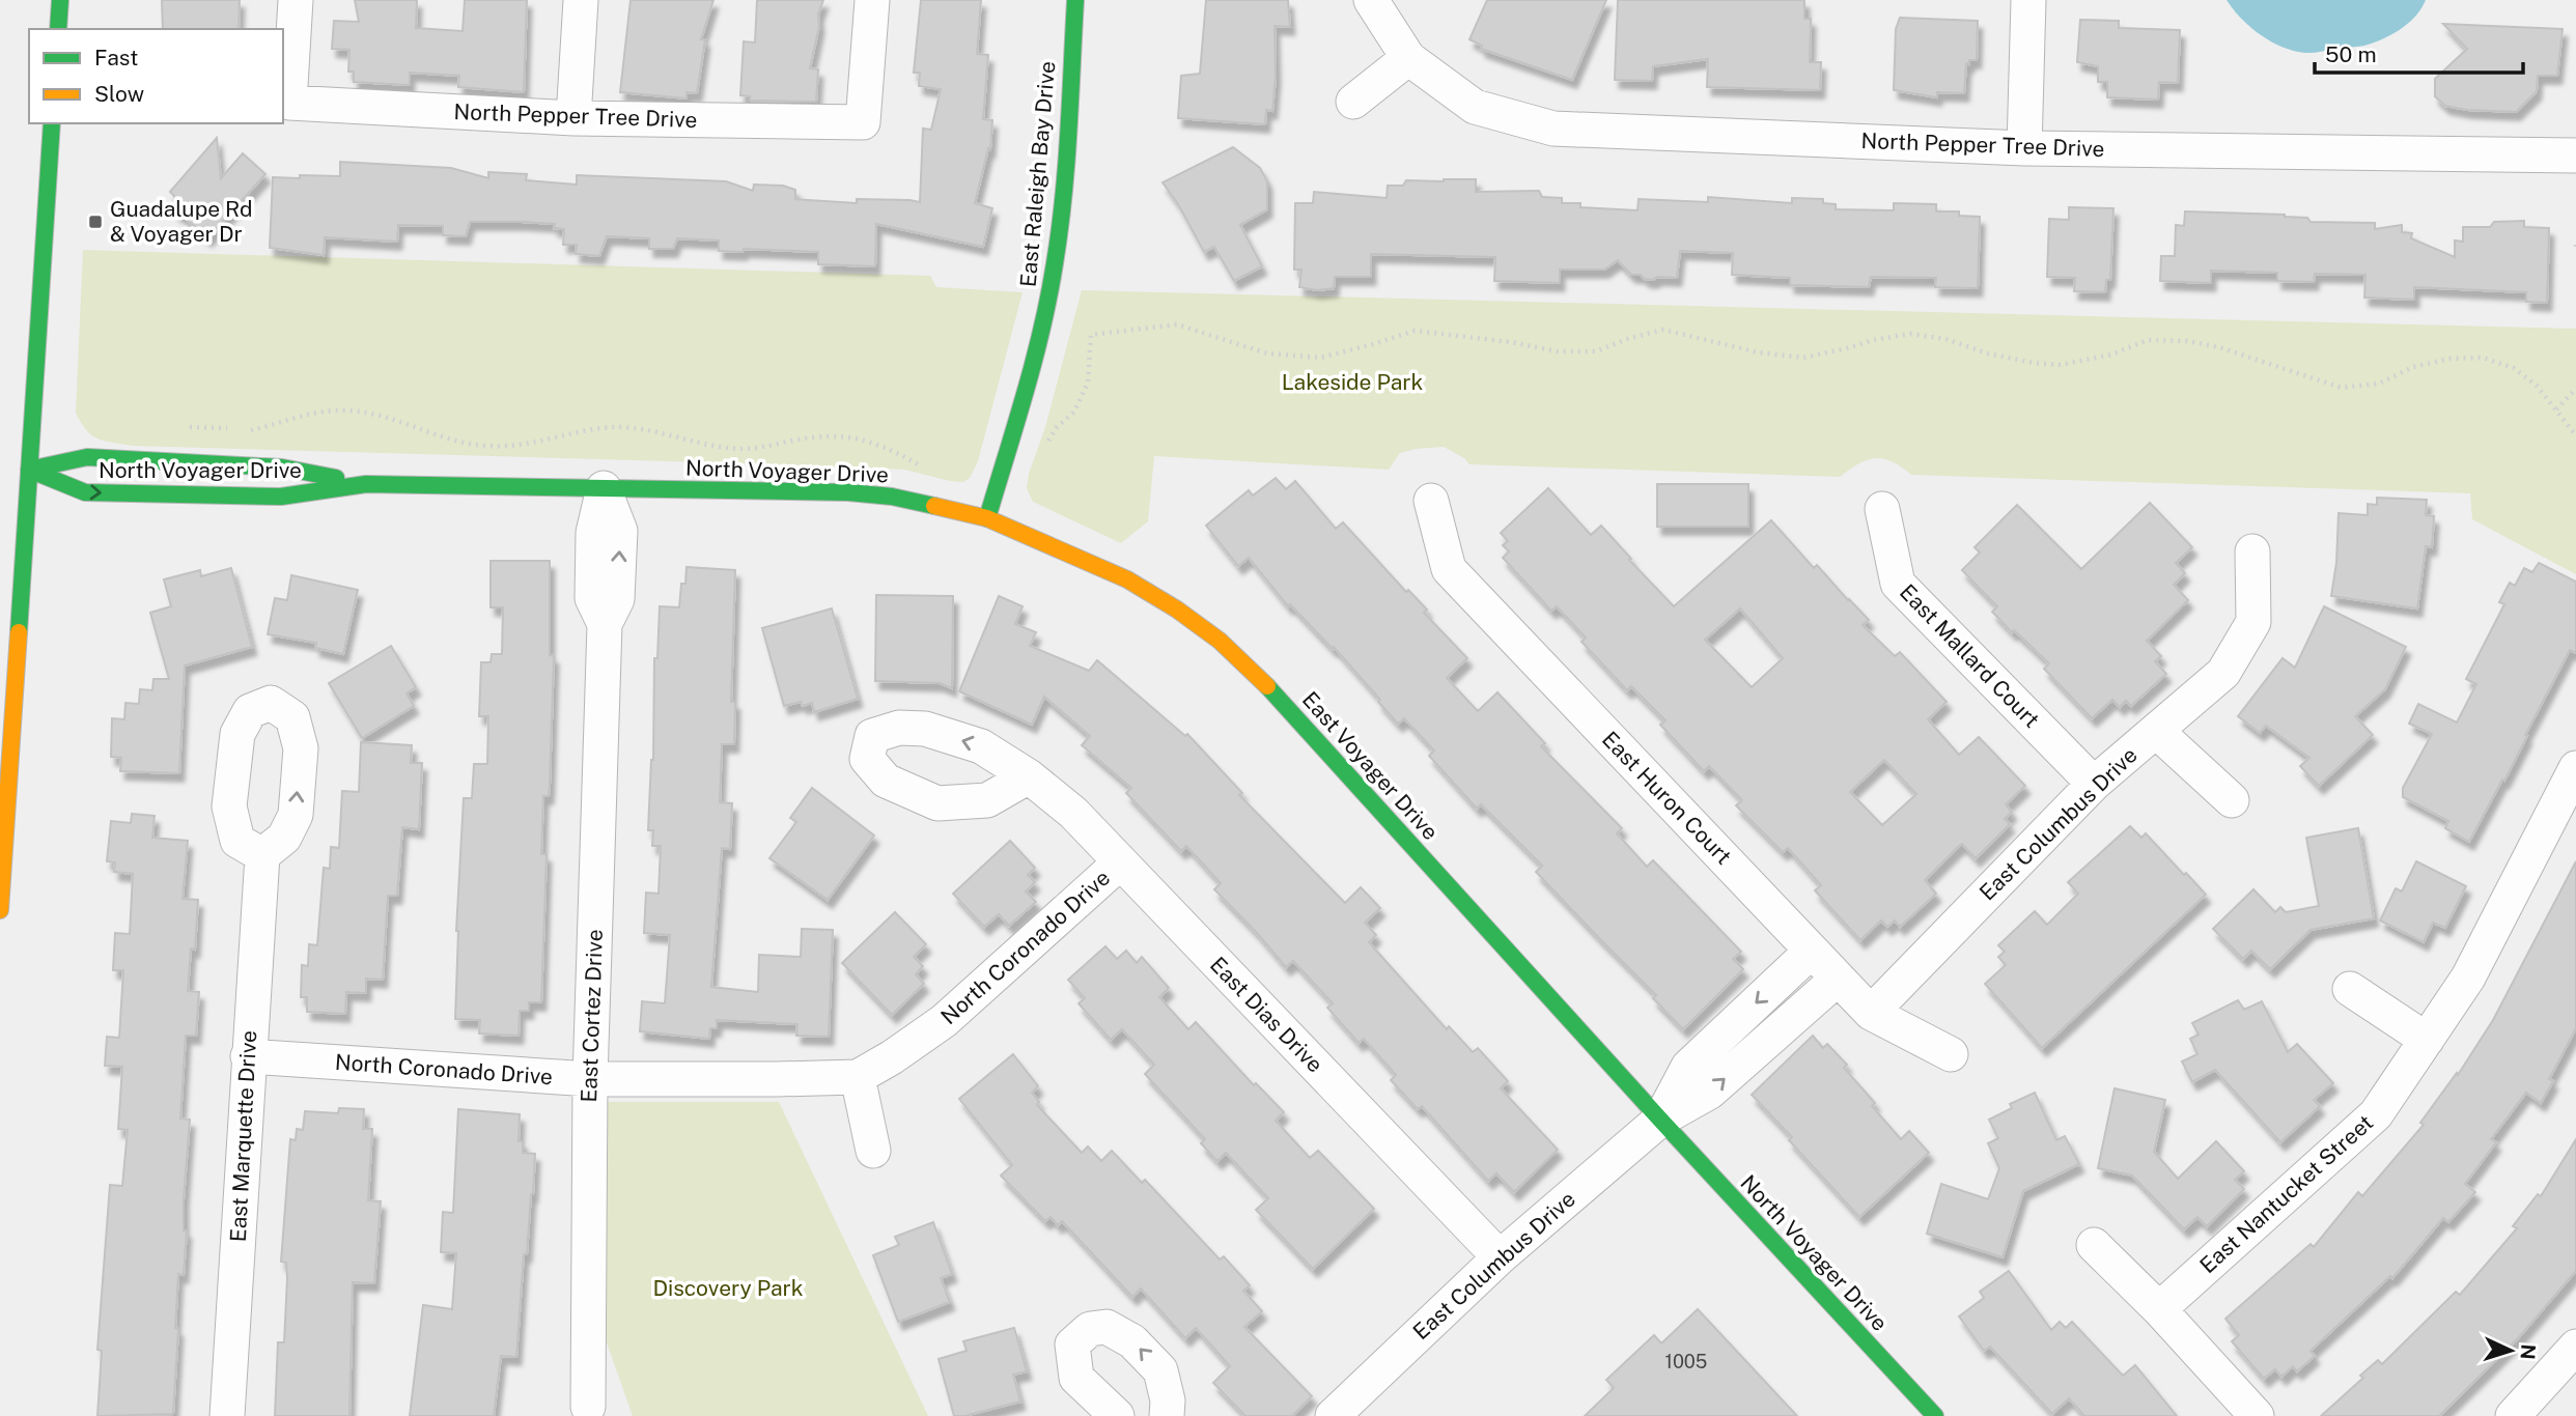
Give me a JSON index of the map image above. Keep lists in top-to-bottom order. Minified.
{"streets":{"street":["North Pepper Tree Drive","East Raleigh Bay Drive","North Voyager Drive","East Mallard Court","East Voyager Drive","East Huron Court","East Columbus Drive","North Coronado Drive","East Dias Drive","East Cortez Drive","East Marquette Drive","East Nantucket Street"]},"crossings":[["East Raleigh Bay Drive","North Voyager Drive"],["East Raleigh Bay Drive","East Voyager Drive"],["North Voyager Drive","East Voyager Drive"],["North Voyager Drive","East Columbus Drive"],["North Voyager Drive","East Cortez Drive"],["East Mallard Court","East Columbus Drive"],["East Voyager Drive","East Columbus Drive"],["East Huron Court","East Columbus Drive"],["East Columbus Drive","East Dias Drive"],["North Coronado Drive","East Dias Drive"],["North Coronado Drive","East Cortez Drive"],["North Coronado Drive","East Marquette Drive"]],"parks":["Lakeside Park","Discovery Park"],"places":{"transit":["Guadalupe Rd & Voyager Dr"]},"house_numbers":["1005"],"legend":["Fast","Slow"],"scale_bar":"50 m","north":"right"}
